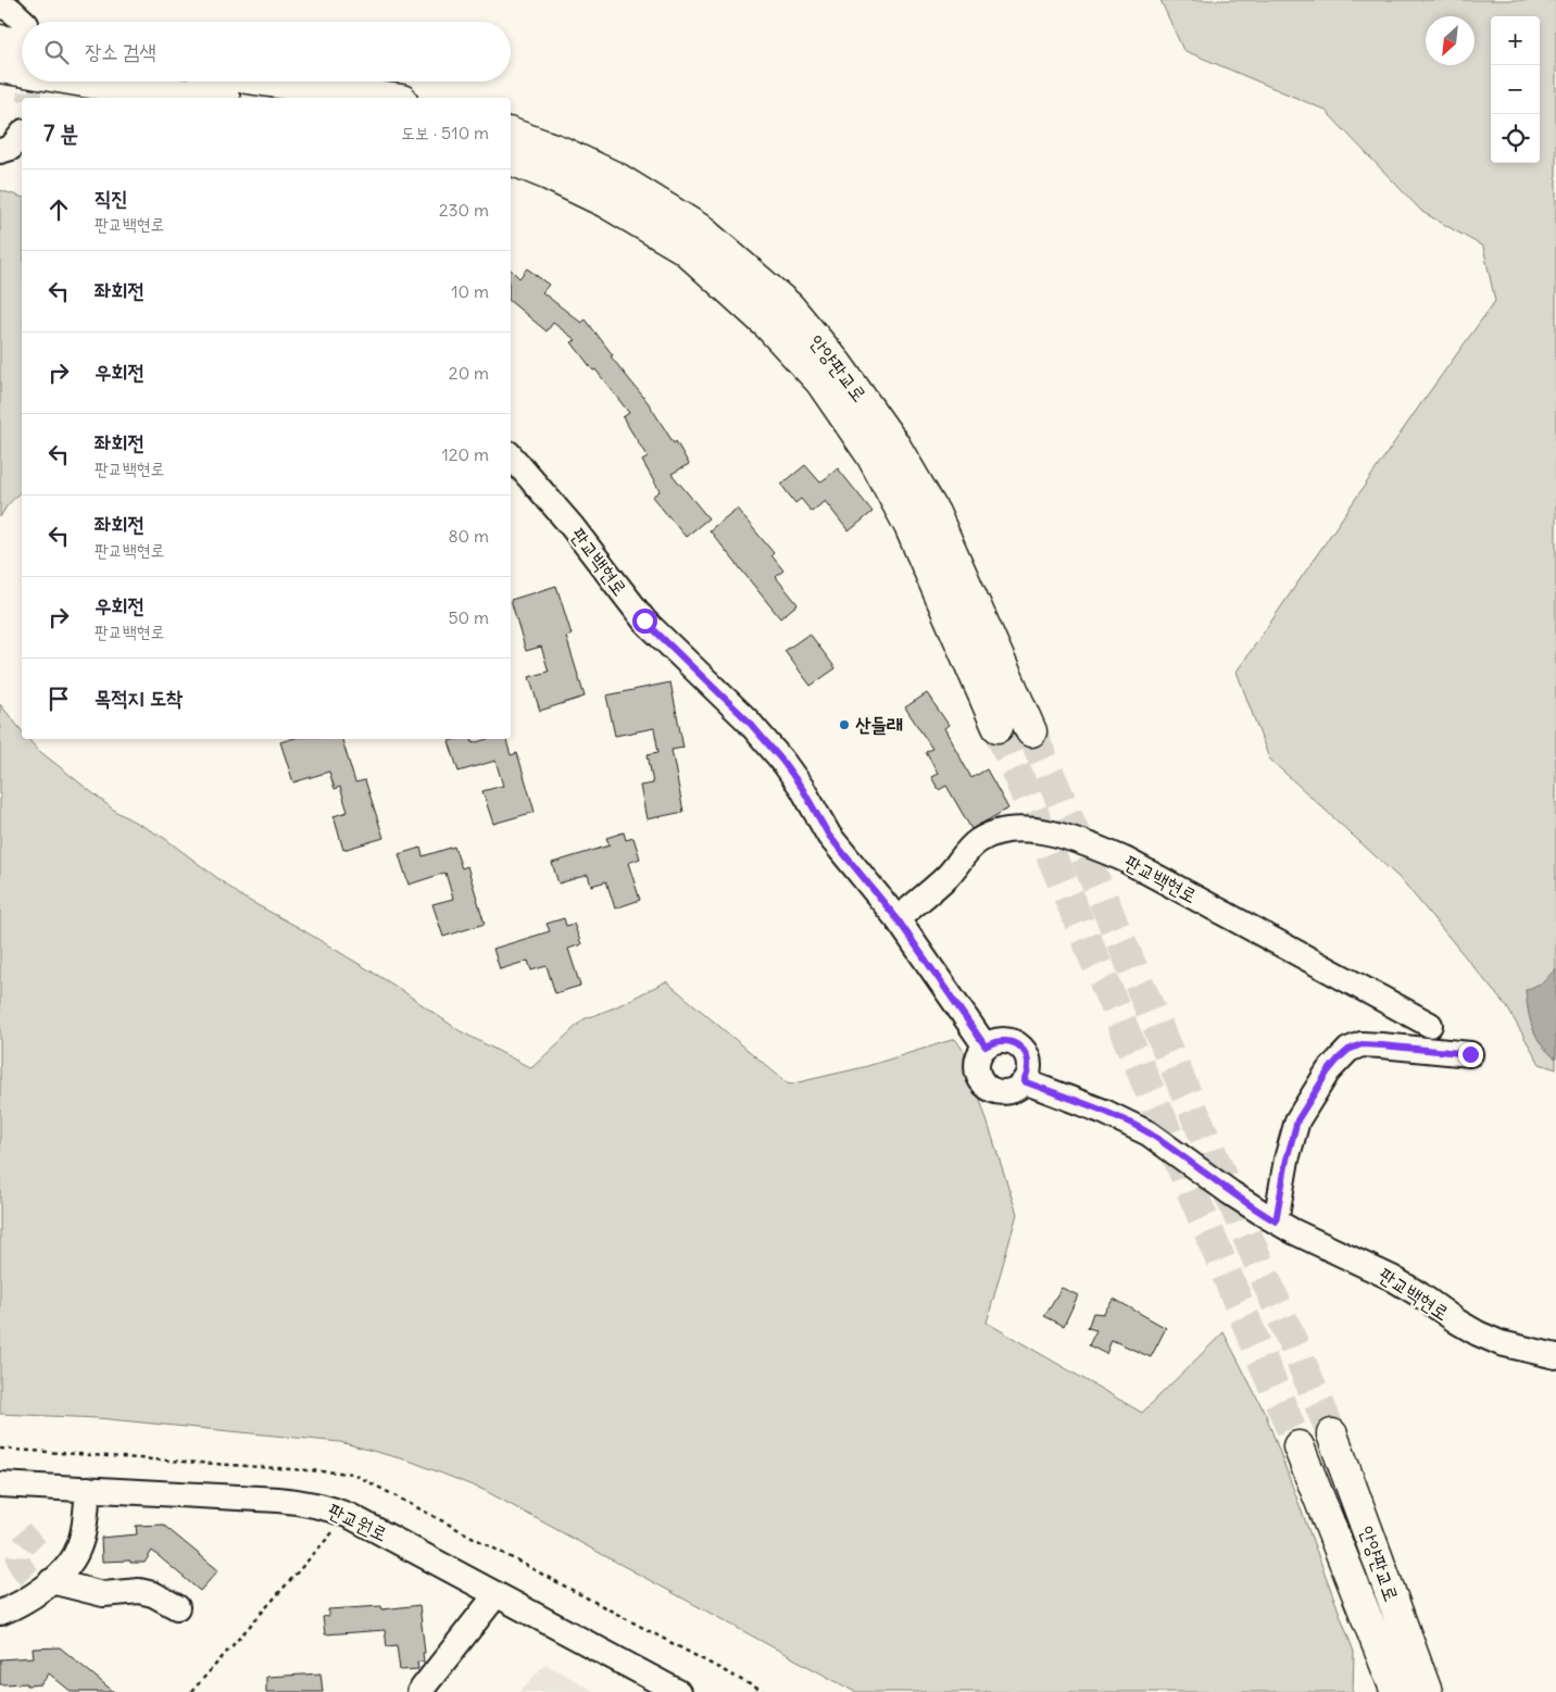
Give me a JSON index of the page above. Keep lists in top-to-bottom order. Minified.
{"streets":{"main road":["안양판교로"],"street":["판교백현로","판교원로"]},"places":["산들래"],"north":"bottom left","page":{"map_buttons":["+","−"],"search":"장소 검색","heading":["7 분","도보 · 510 m"],"list":[["직진","판교백현로","230 m"],["좌회전","10 m"],["우회전","20 m"],["좌회전","판교백현로","120 m"],["좌회전","판교백현로","80 m"],["우회전","판교백현로","50 m"],"목적지 도착"]}}
